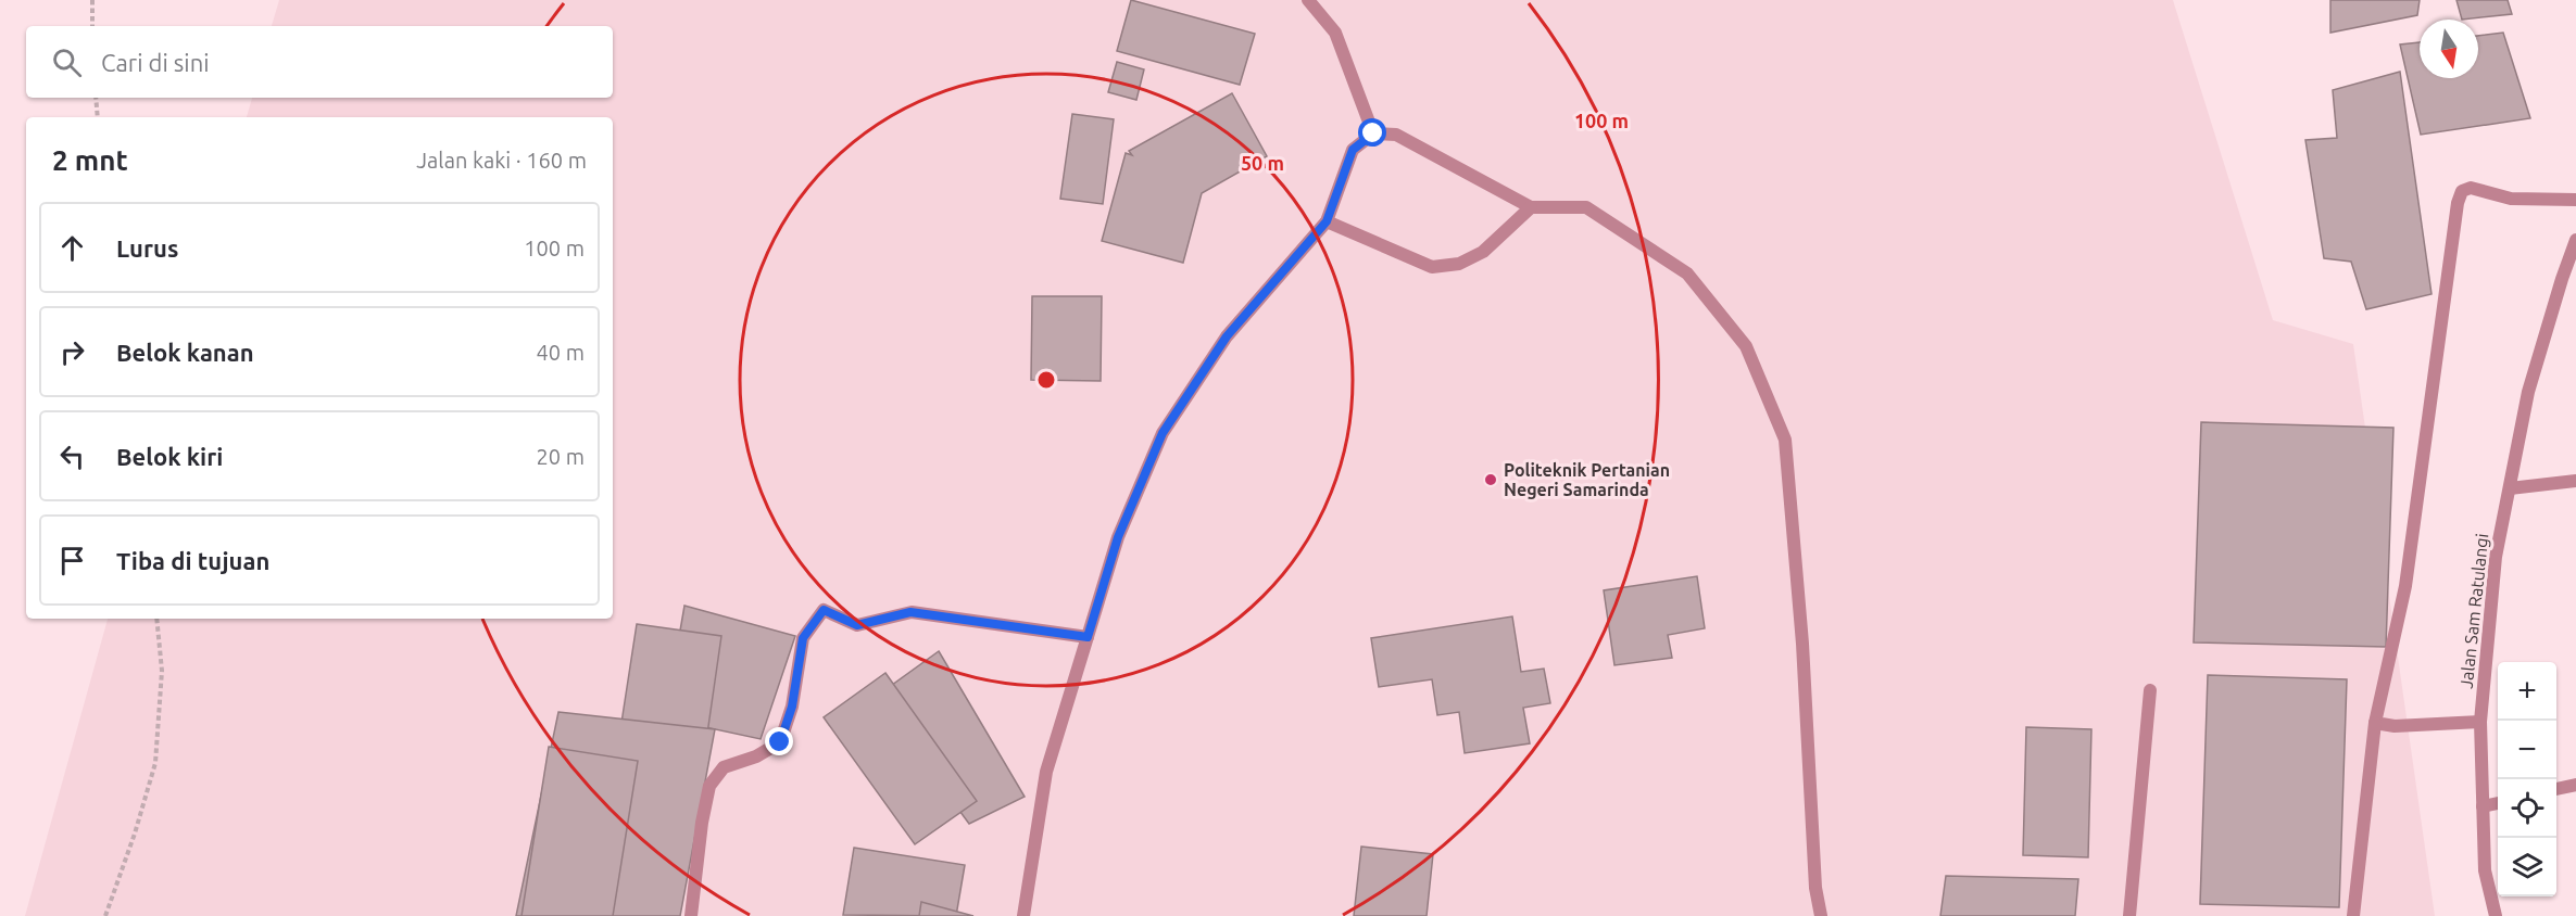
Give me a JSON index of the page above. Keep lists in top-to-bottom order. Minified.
{"streets":{"street":["Jalan Sam Ratulangi"]},"places":["Politeknik Pertanian Negeri Samarinda"],"north":"bottom","page":{"search":"Cari di sini","heading":["2 mnt","Jalan kaki · 160 m"],"list":[["Lurus","100 m"],["Belok kanan","40 m"],["Belok kiri","20 m"],"Tiba di tujuan"],"map_buttons":["+","−"]},"rings":["100 m","50 m"]}
